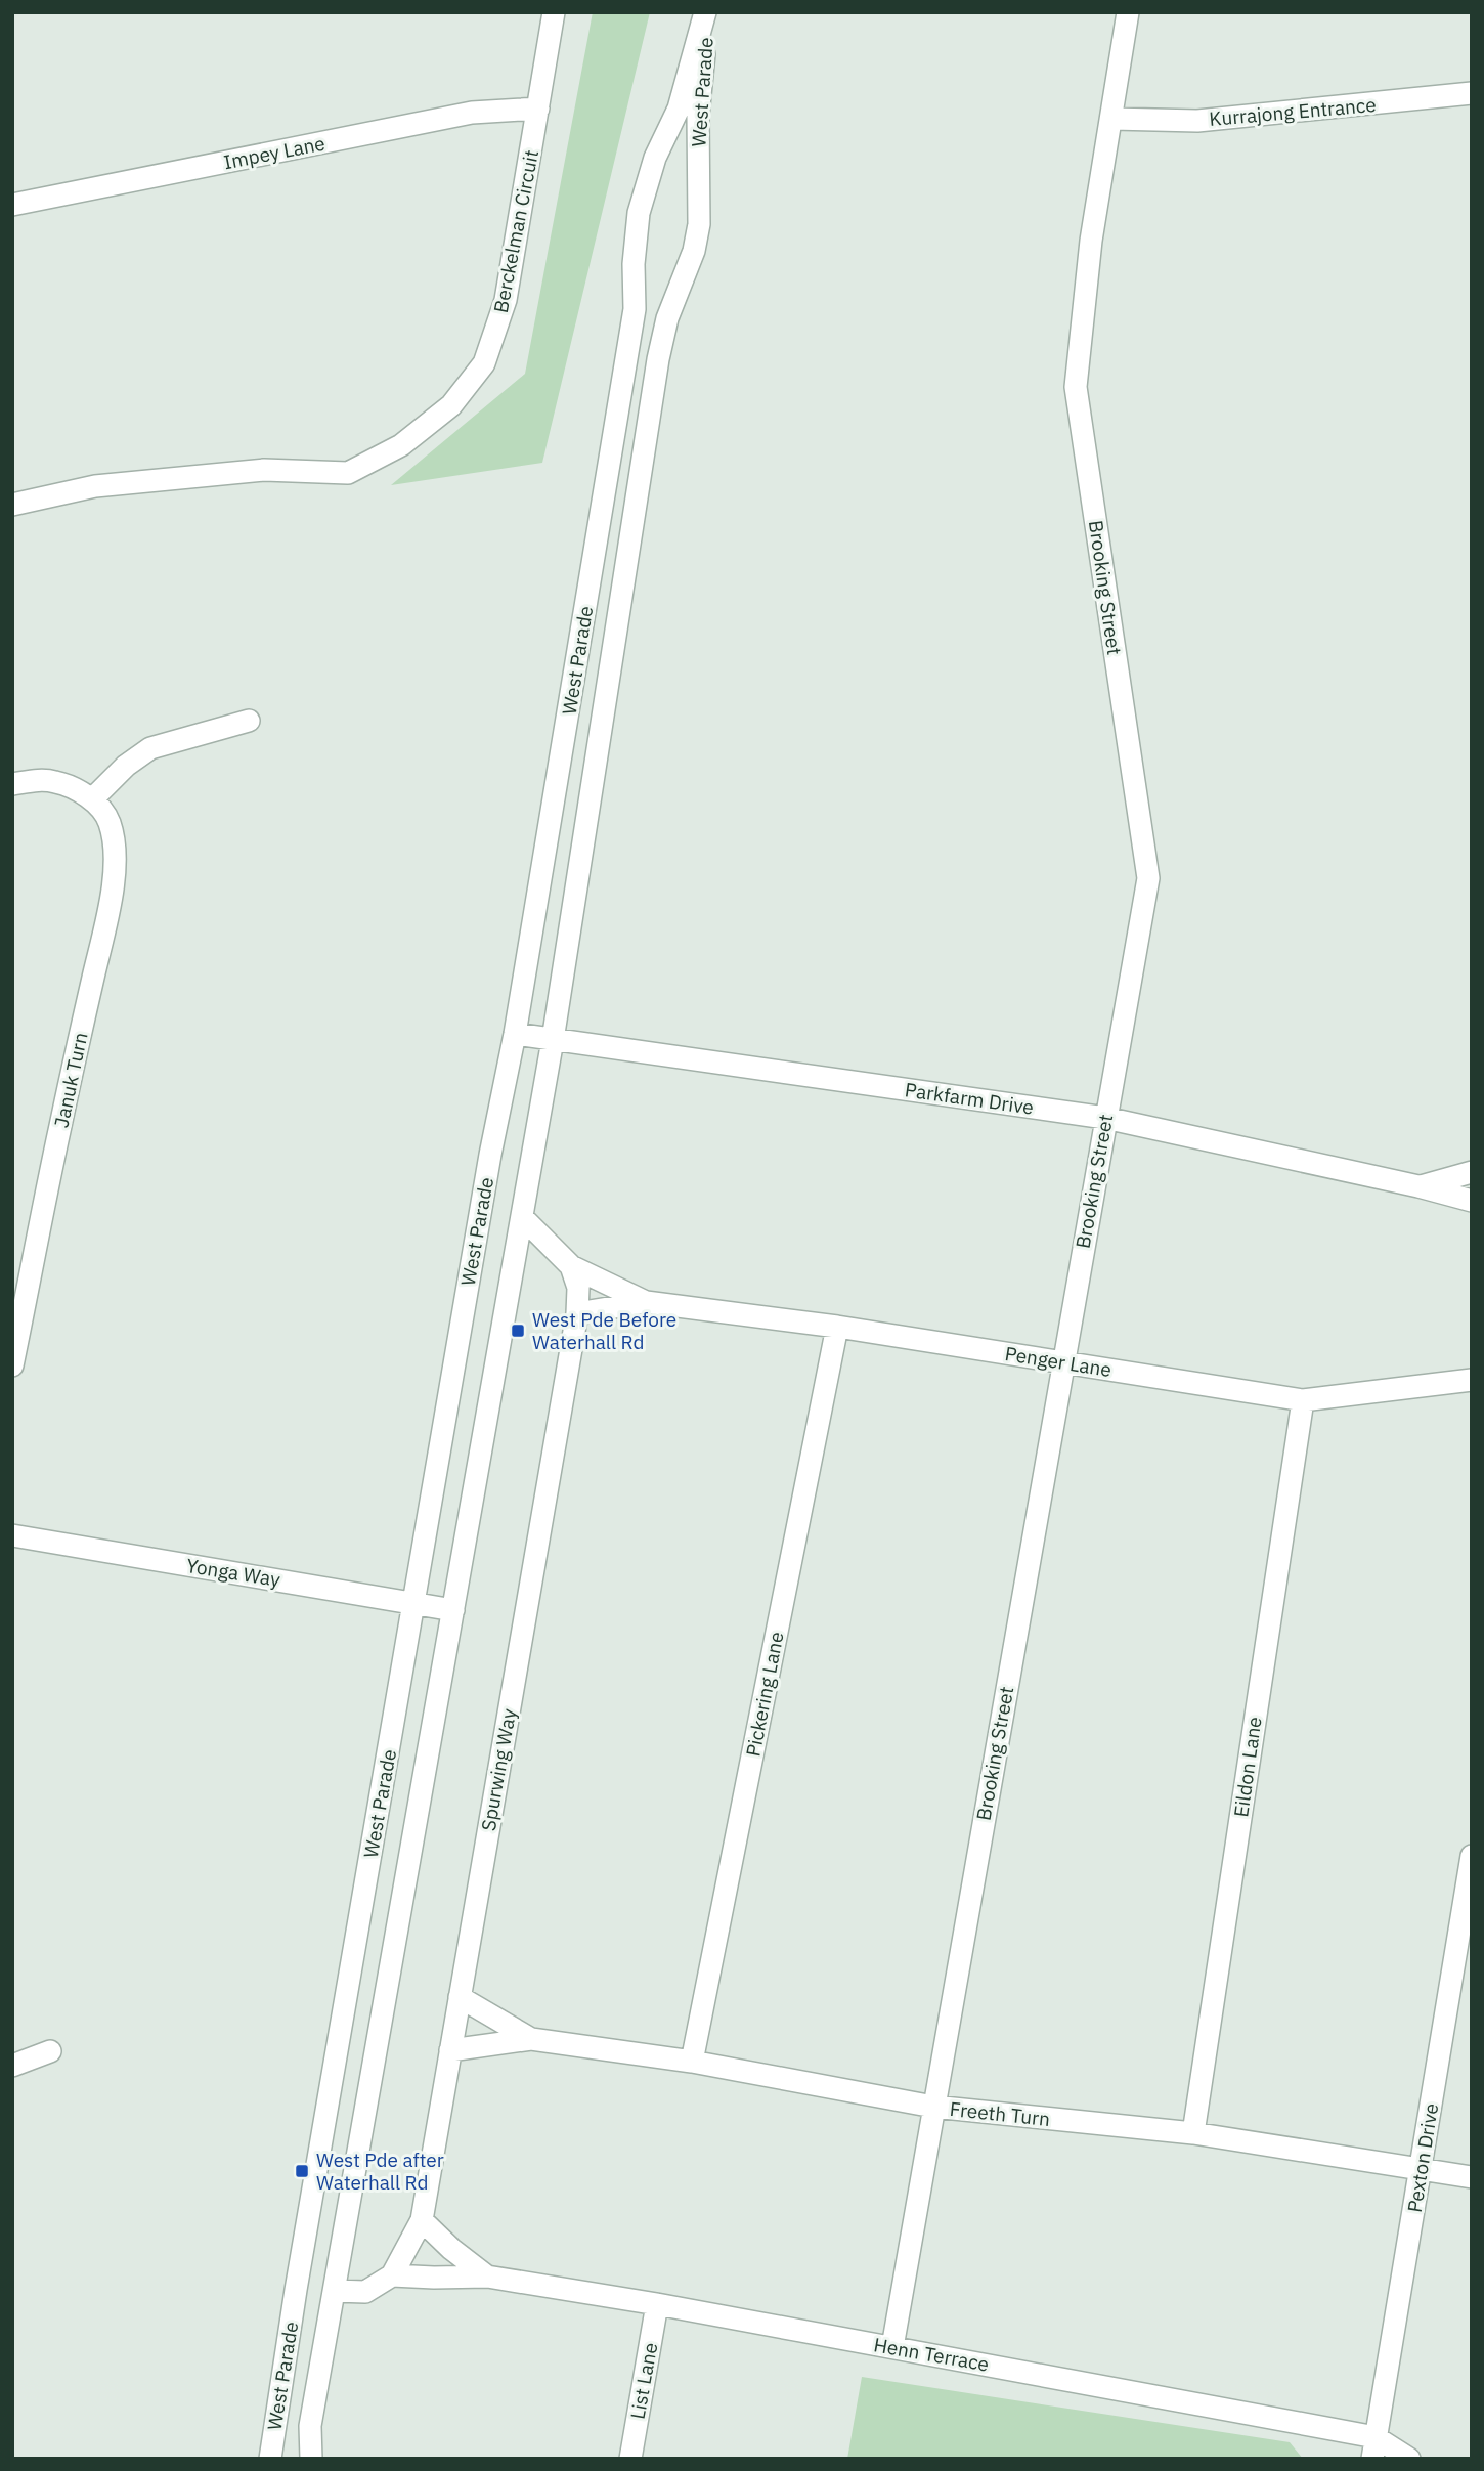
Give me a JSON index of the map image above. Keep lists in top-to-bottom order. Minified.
{"streets":{"street":["West Parade","Kurrajong Entrance","Impey Lane","Berckelman Circuit","Brooking Street","Januk Turn","Parkfarm Drive","Penger Lane","Yonga Way","Pickering Lane","Eildon Lane","Spurwing Way","Freeth Turn","Pexton Drive","Henn Terrace","List Lane"]},"crossings":[["West Parade","Parkfarm Drive"],["West Parade","Yonga Way"],["Kurrajong Entrance","Brooking Street"],["Impey Lane","Berckelman Circuit"],["Brooking Street","Parkfarm Drive"],["Brooking Street","Penger Lane"],["Brooking Street","Freeth Turn"],["Brooking Street","Henn Terrace"],["Penger Lane","Pickering Lane"],["Penger Lane","Eildon Lane"],["Penger Lane","Spurwing Way"],["Pickering Lane","Freeth Turn"],["Eildon Lane","Freeth Turn"],["Spurwing Way","Freeth Turn"],["Spurwing Way","Henn Terrace"],["Freeth Turn","Pexton Drive"],["Pexton Drive","Henn Terrace"],["Henn Terrace","List Lane"]],"places":{"transit":["West Pde Before Waterhall Rd","West Pde after Waterhall Rd"]}}
